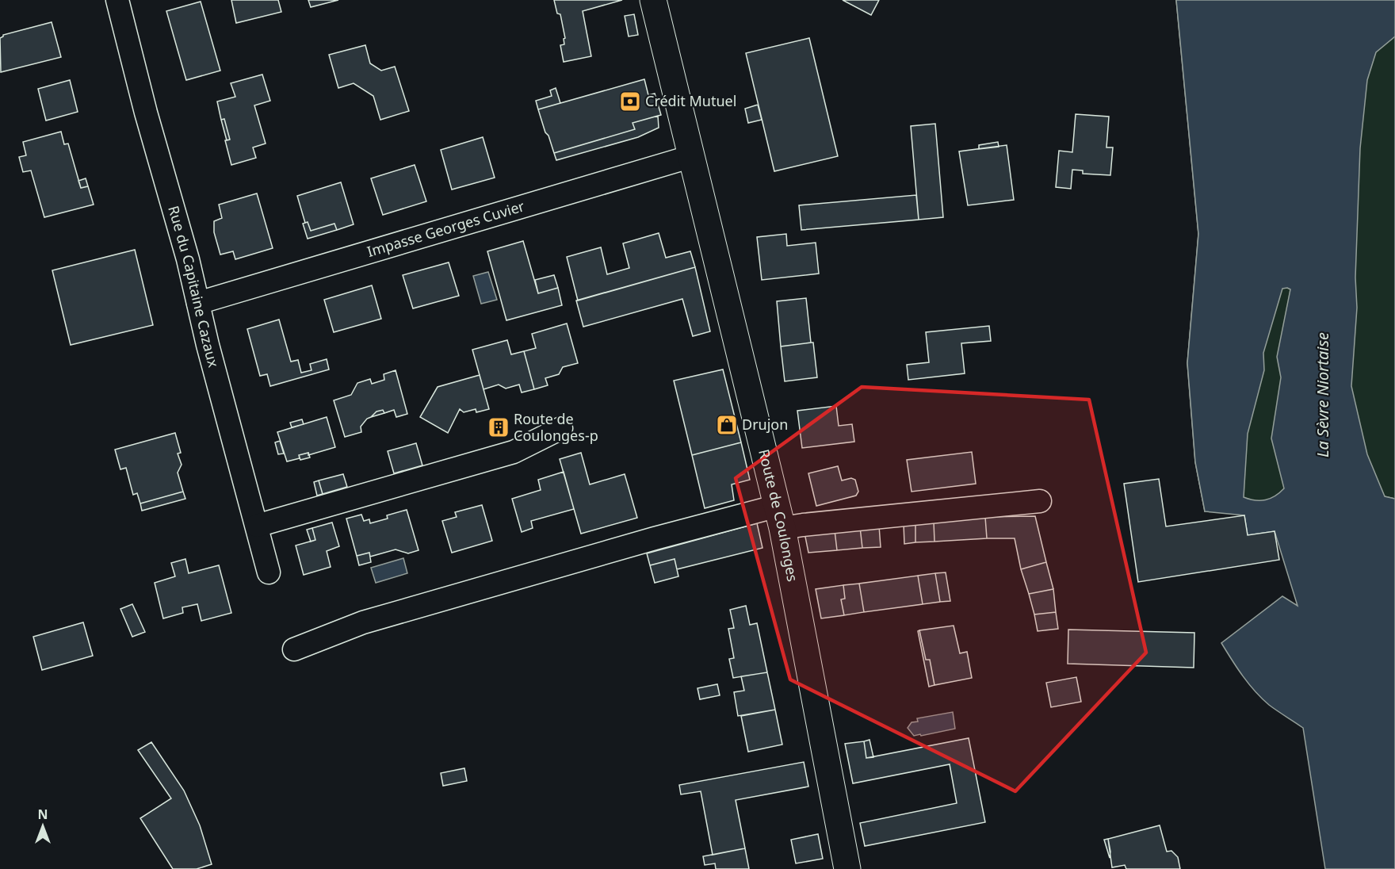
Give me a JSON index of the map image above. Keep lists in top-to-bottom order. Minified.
{"streets":{"main road":["Route de Coulonges"],"street":["Impasse Georges Cuvier","Rue du Capitaine Cazaux"]},"crossings":[["Impasse Georges Cuvier","Rue du Capitaine Cazaux"],["Impasse Georges Cuvier","Route de Coulonges"]],"water":["La Sèvre Niortaise"],"places":{"bank":["Crédit Mutuel"],"shop":["Drujon"],"building":["Route de Coulonges-p"]},"north":"top"}
